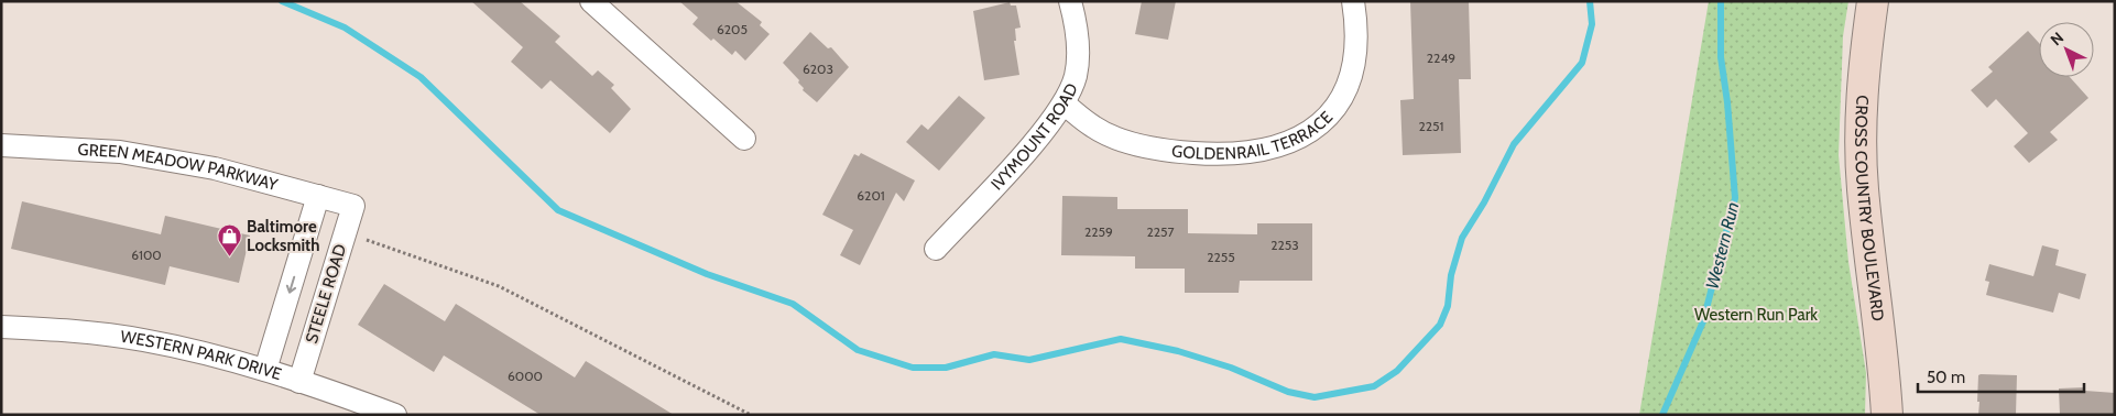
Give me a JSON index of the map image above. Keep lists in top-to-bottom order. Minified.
{"streets":{"main road":["CROSS COUNTRY BOULEVARD"],"street":["GOLDENRAIL TERRACE","IVYMOUNT ROAD","GREEN MEADOW PARKWAY","STEELE ROAD","WESTERN PARK DRIVE"]},"crossings":[["GOLDENRAIL TERRACE","IVYMOUNT ROAD"],["GREEN MEADOW PARKWAY","STEELE ROAD"],["STEELE ROAD","WESTERN PARK DRIVE"]],"water":["Western Run"],"parks":["Western Run Park"],"places":{"shop":["Baltimore Locksmith"]},"house_numbers":["6205","2249","6203","2251","6201","2259","2257","2253","6100","2255","6000"],"scale_bar":"50 m","north":"top left"}
